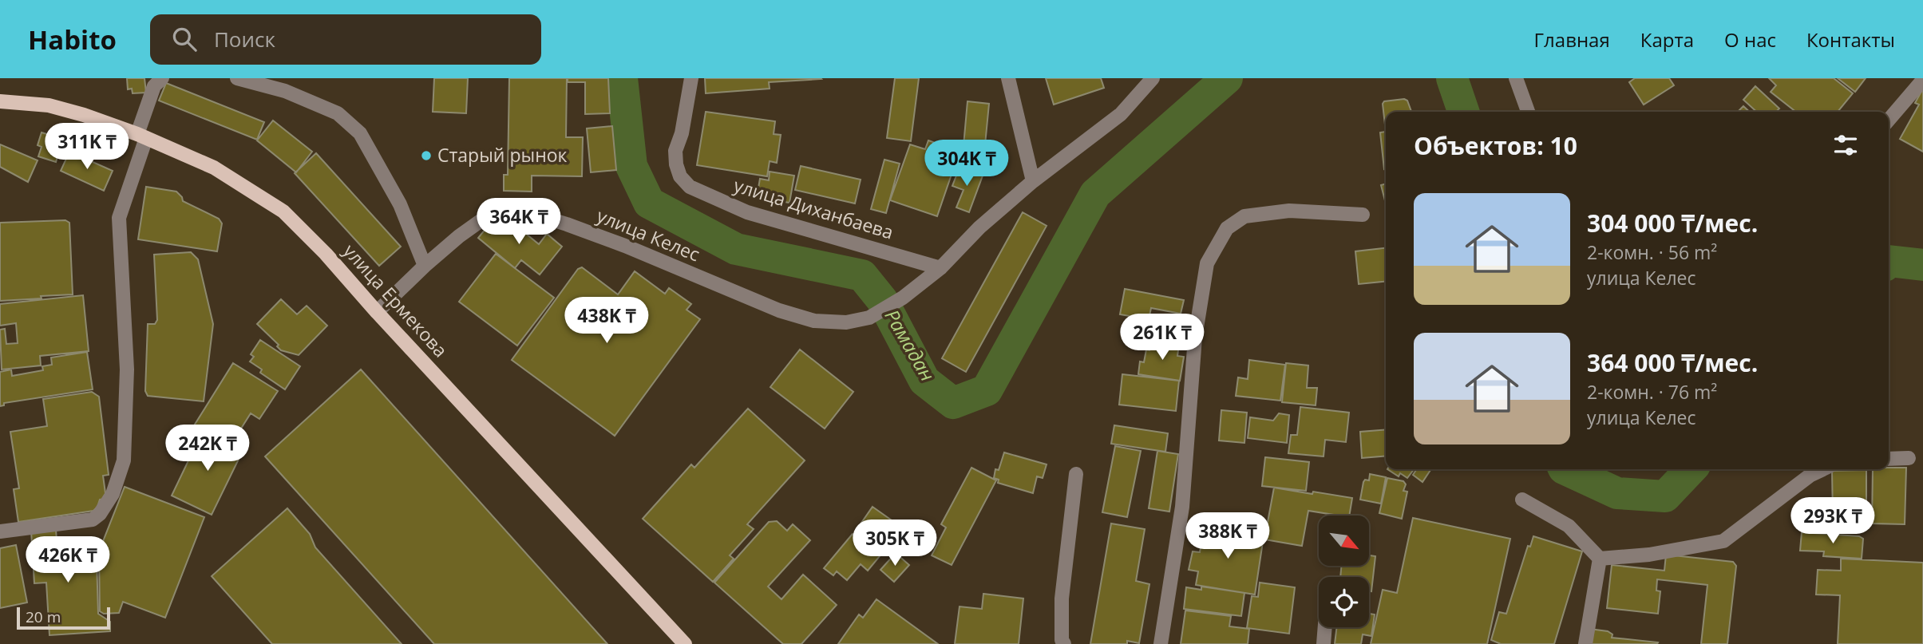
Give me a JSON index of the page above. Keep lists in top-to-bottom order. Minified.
{"streets":{"main road":["улица Ермекова"],"street":["улица Диханбаева","улица Келес"]},"crossings":[["улица Диханбаева","улица Келес"],["улица Келес","улица Ермекова"]],"water":["Рамадан"],"places":["Старый рынок"],"scale_bar":"20 m","north":"bottom right","page":{"header":"Habito","search":"Поиск","nav":["Главная","Карта","О нас","Контакты"],"heading":"Объектов: 10","price":["311K ₸","304K ₸","364K ₸","438K ₸","261K ₸","242K ₸","293K ₸","388K ₸","305K ₸","426K ₸"],"list":[{"name":"304 000 ₸/мес.","note":"2-комн. · 56 m² · улица Келес"},{"name":"364 000 ₸/мес.","note":"2-комн. · 76 m² · улица Келес"}],"scale":"20 m"}}
